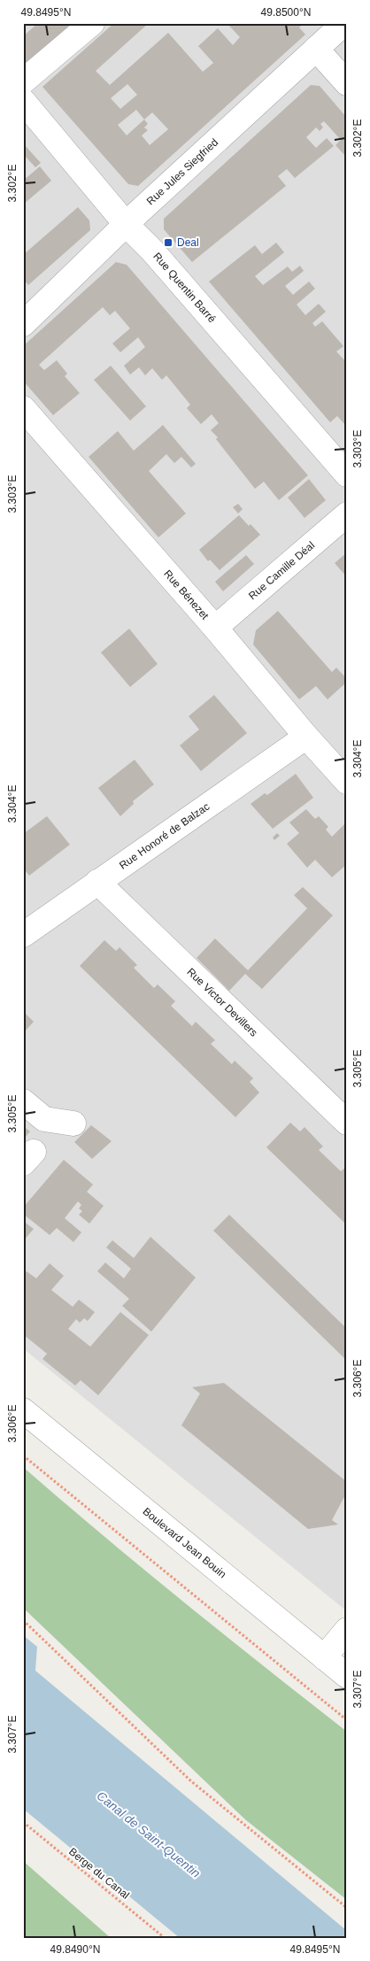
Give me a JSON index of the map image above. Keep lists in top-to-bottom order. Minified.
{"streets":{"street":["Rue Jules Siegfried","Rue Quentin Barré","Rue Camille Déal","Rue Bénezet","Rue Honoré de Balzac","Rue Victor Devillers","Boulevard Jean Bouin"],"path":["Berge du Canal"]},"crossings":[["Rue Jules Siegfried","Rue Quentin Barré"],["Rue Camille Déal","Rue Bénezet"],["Rue Bénezet","Rue Honoré de Balzac"],["Rue Honoré de Balzac","Rue Victor Devillers"]],"water":["Canal de Saint-Quentin"],"places":{"transit":["Deal"]},"coordinates":["49.8495°N","49.8500°N","3.302°E","3.303°E","3.304°E","3.305°E","3.306°E","3.307°E","49.8490°N"]}
